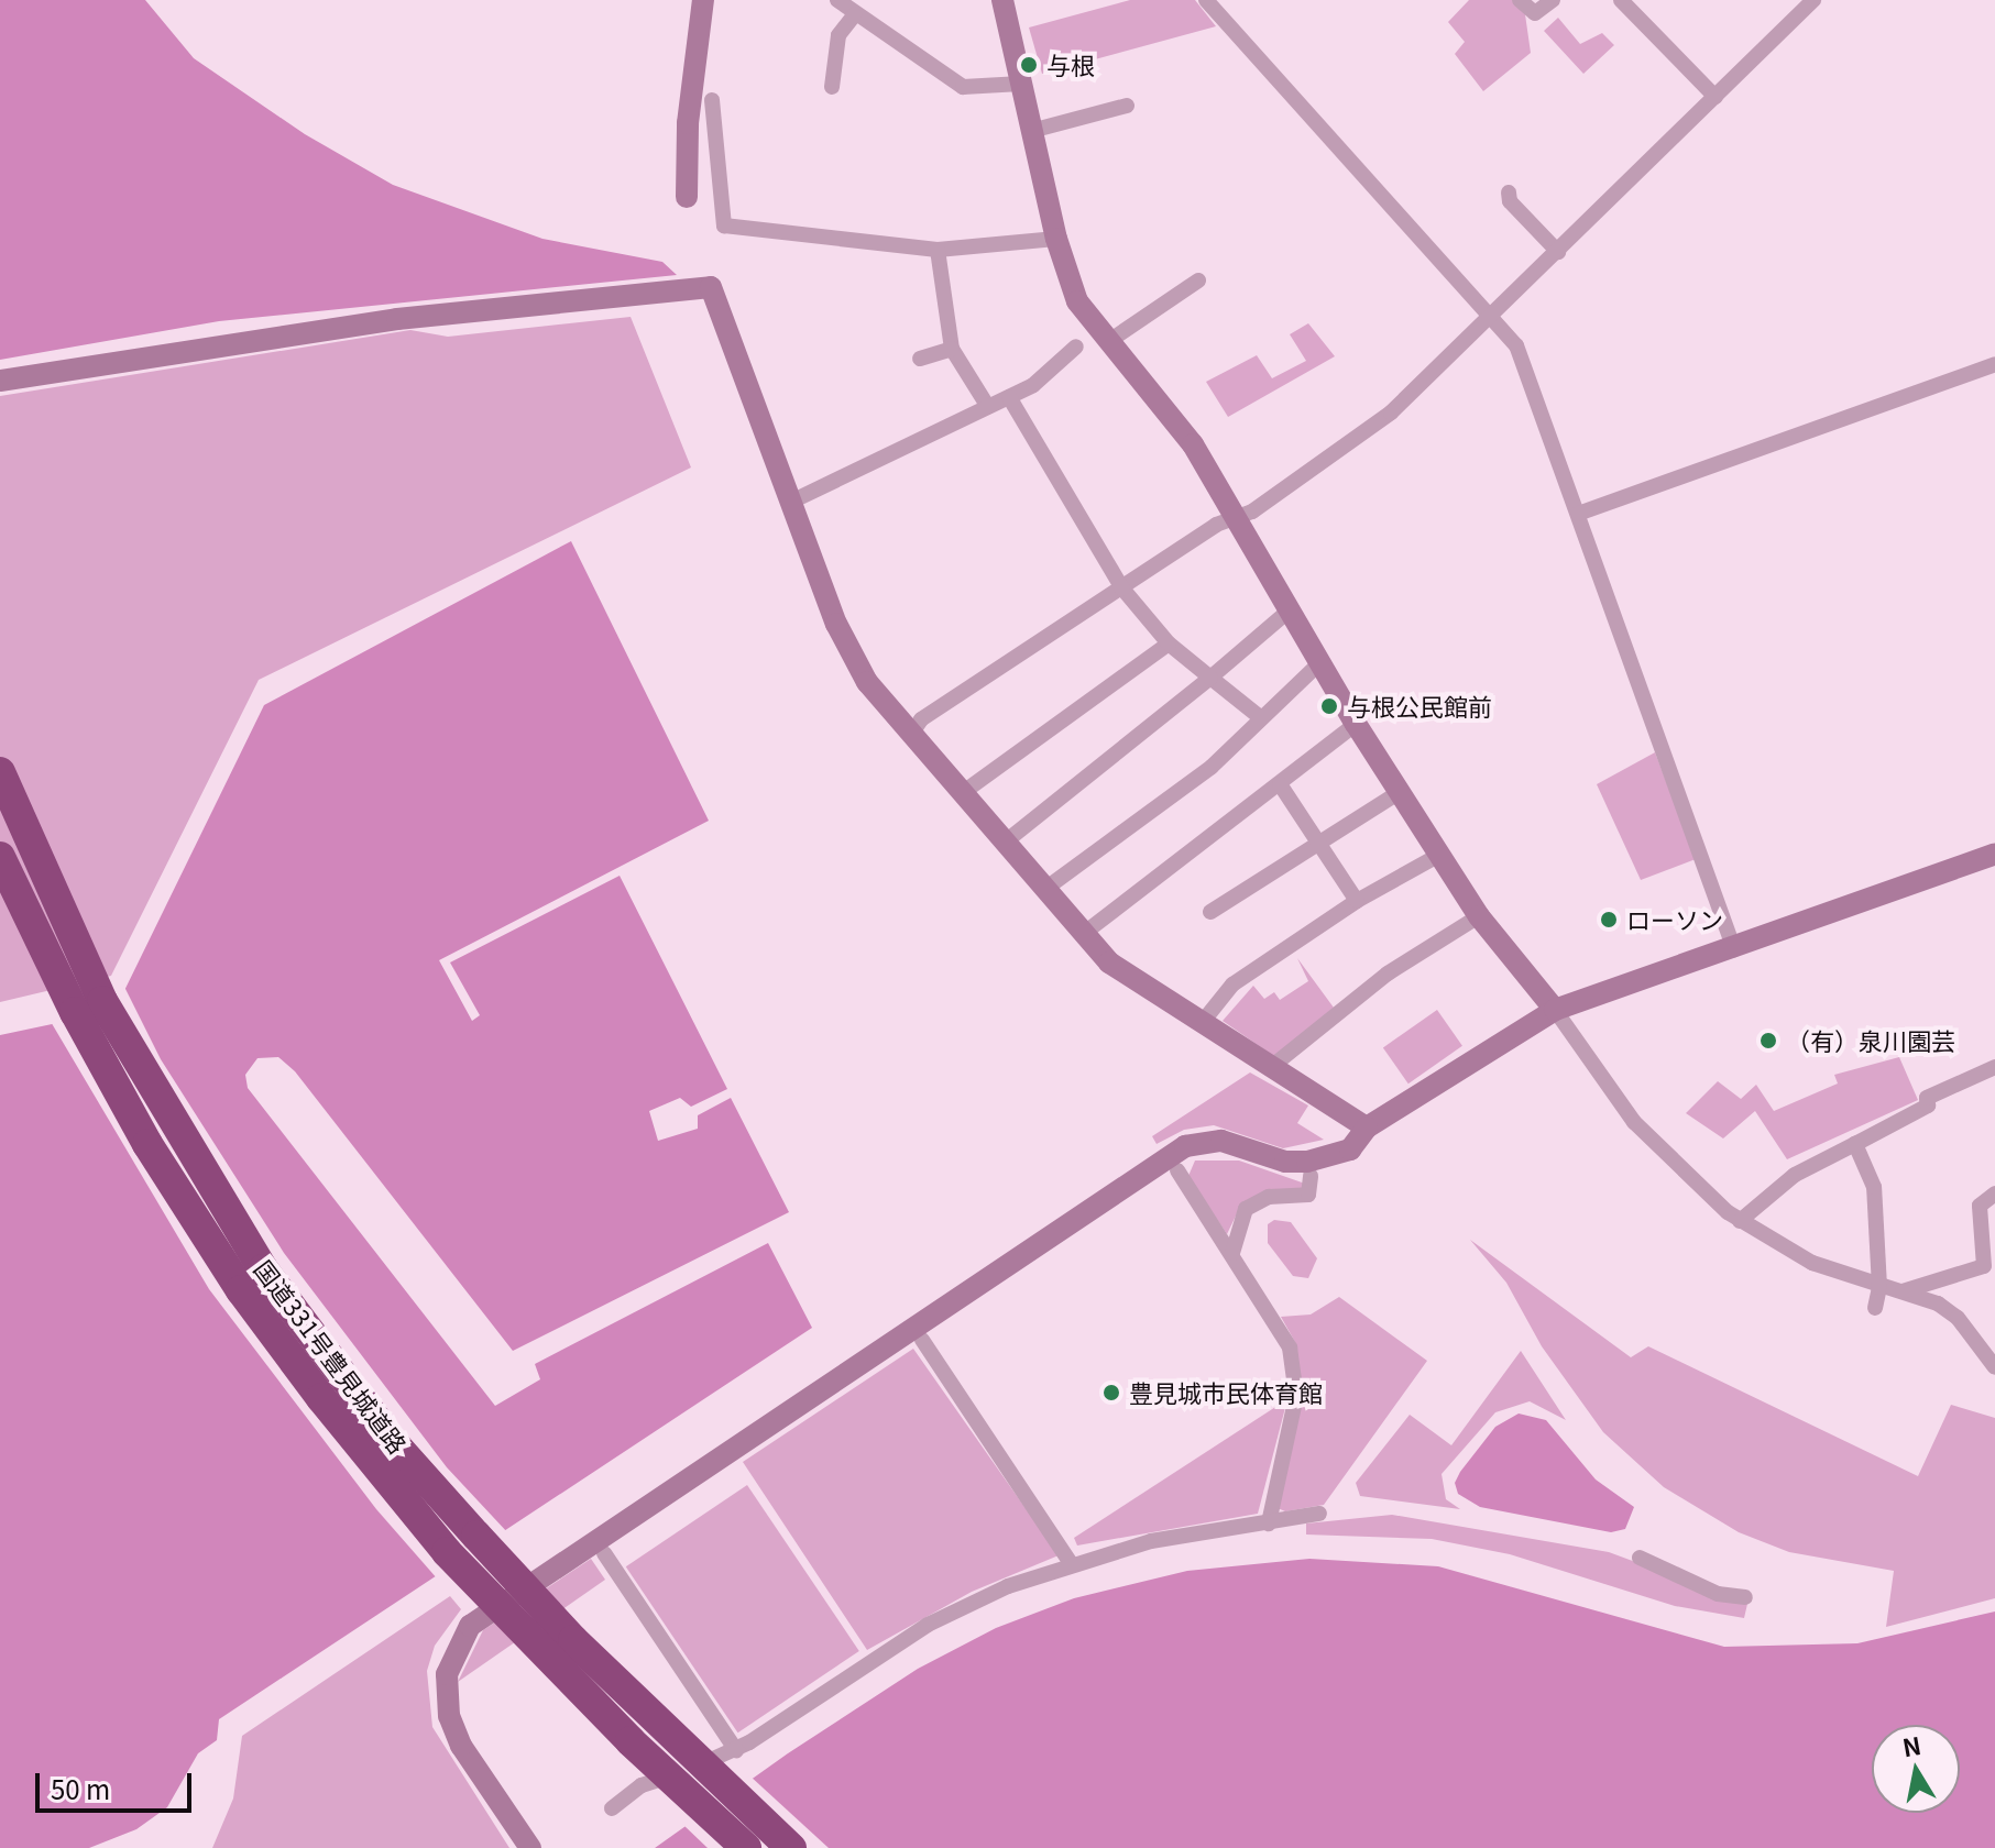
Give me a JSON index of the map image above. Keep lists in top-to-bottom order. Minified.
{"streets":{"highway":["国道331号豊見城道路"]},"places":["与根","与根公民館前","ローソン","（有）泉川園芸","豊見城市民体育館"],"scale_bar":"50 m","north":"top"}
